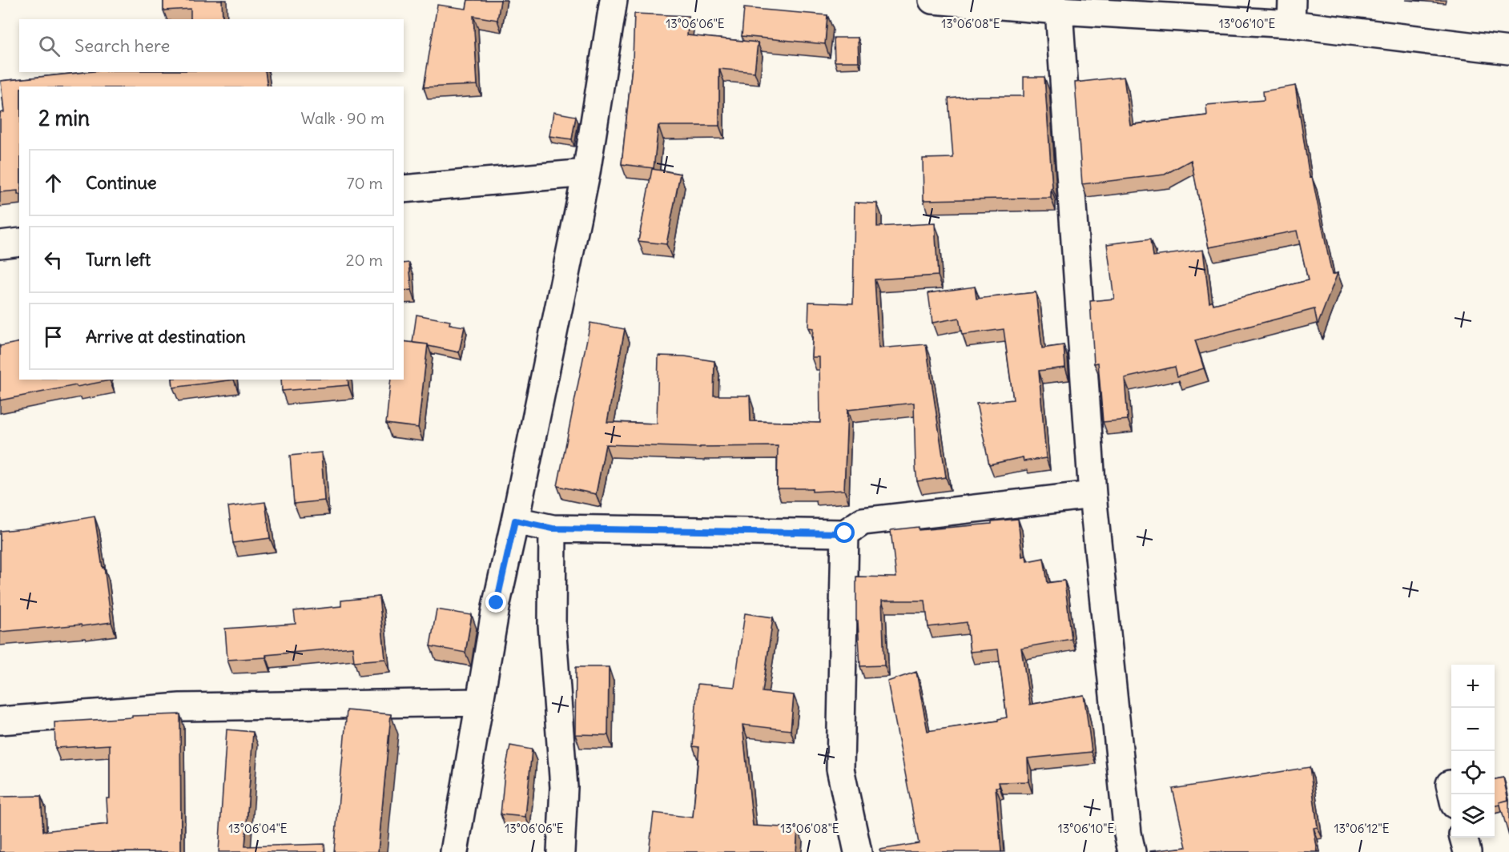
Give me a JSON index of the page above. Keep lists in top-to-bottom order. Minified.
{"page":{"search":"Search here","heading":["2 min","Walk · 90 m"],"list":[["Continue","70 m"],["Turn left","20 m"],"Arrive at destination"],"map_buttons":["+","−"]},"coordinates":["13°06'06\"E","13°06'08\"E","13°06'10\"E","13°06'04\"E","13°06'12\"E"]}
